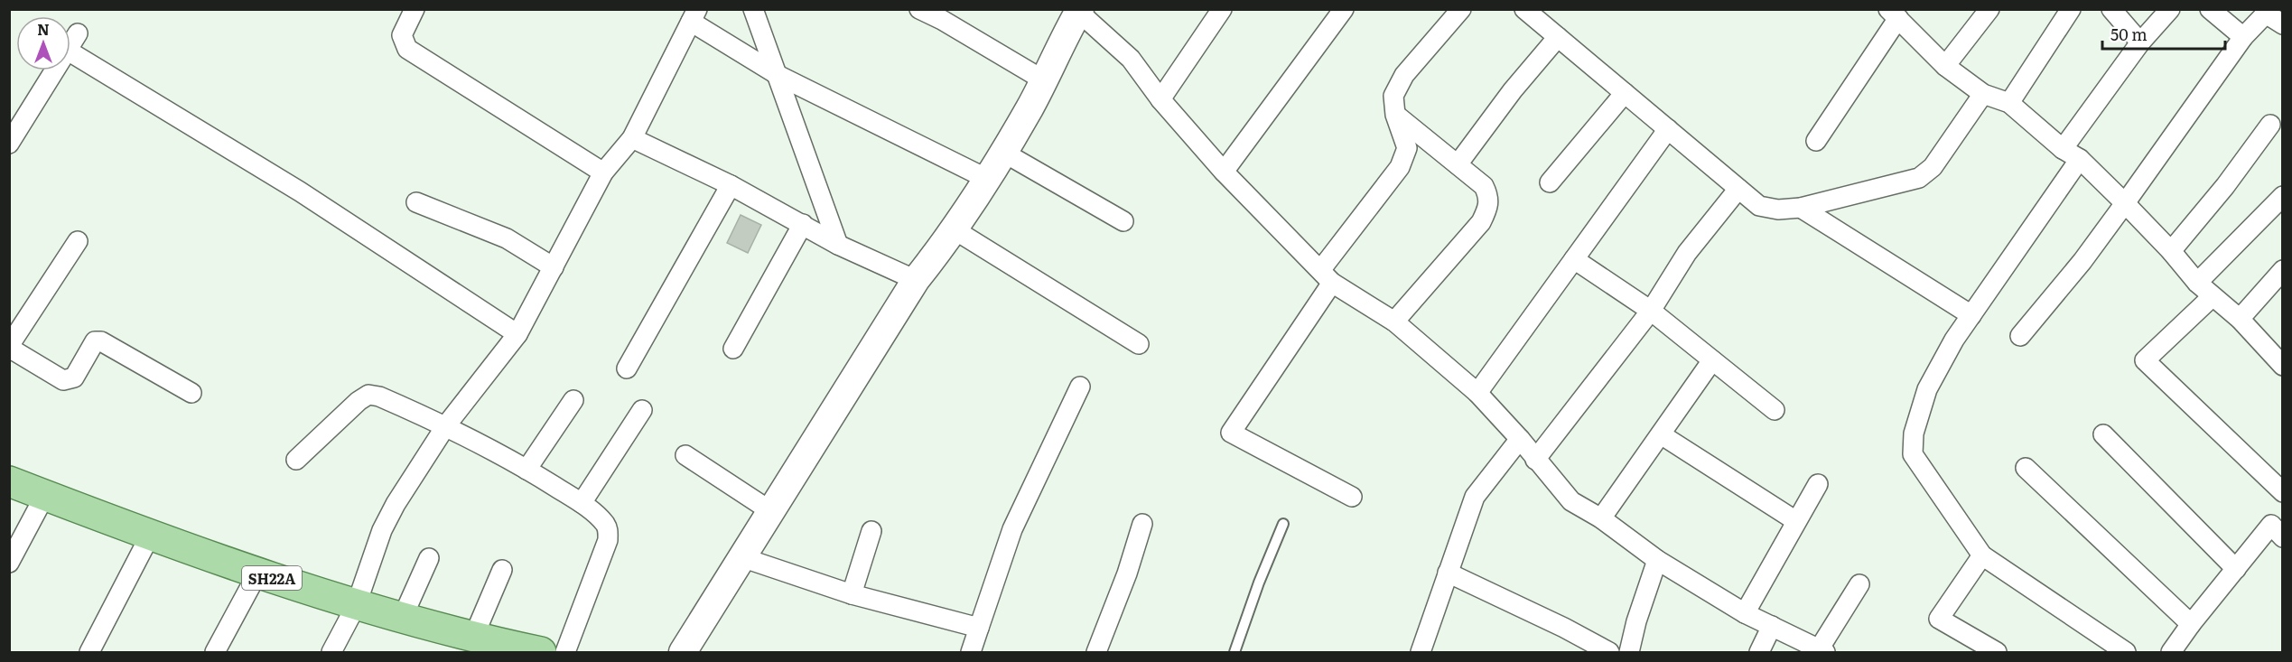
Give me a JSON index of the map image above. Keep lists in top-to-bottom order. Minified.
{"streets":{"main road":["SH22A"]},"scale_bar":"50 m","north":"top"}
